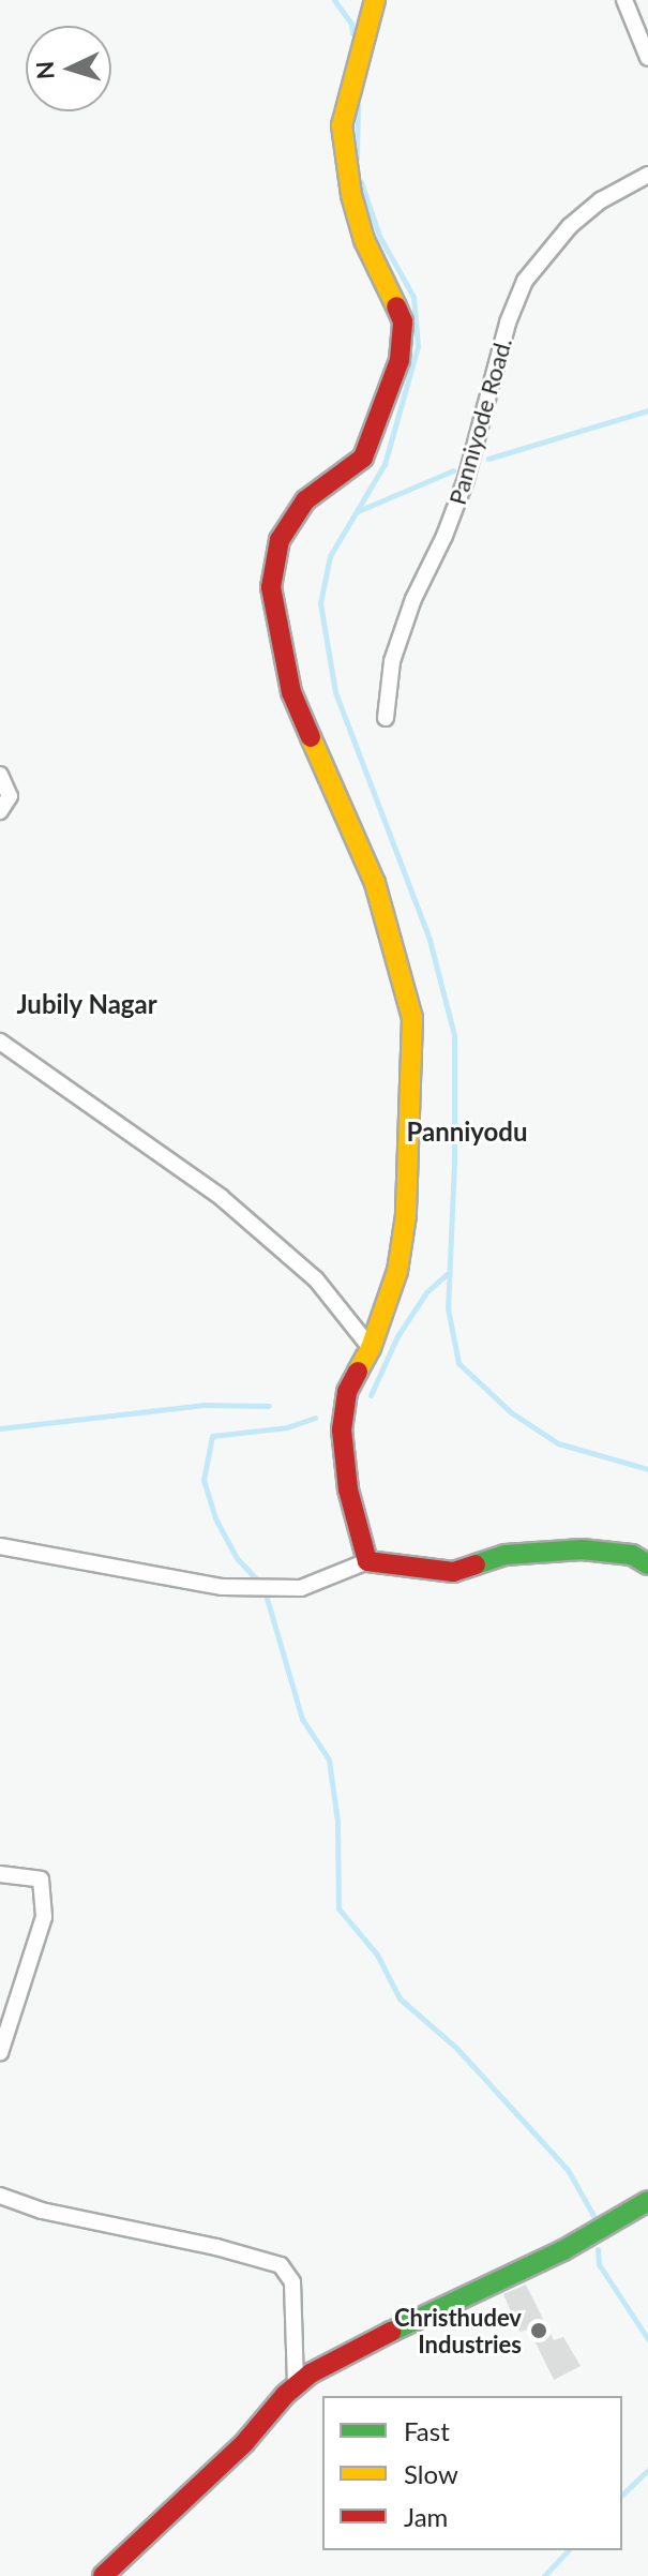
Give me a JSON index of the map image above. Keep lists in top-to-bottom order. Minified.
{"streets":{"street":["Panniyode Road."]},"districts":["Jubily Nagar","Panniyodu"],"places":["Christhudev Industries"],"legend":["Fast","Slow","Jam"],"north":"left"}
